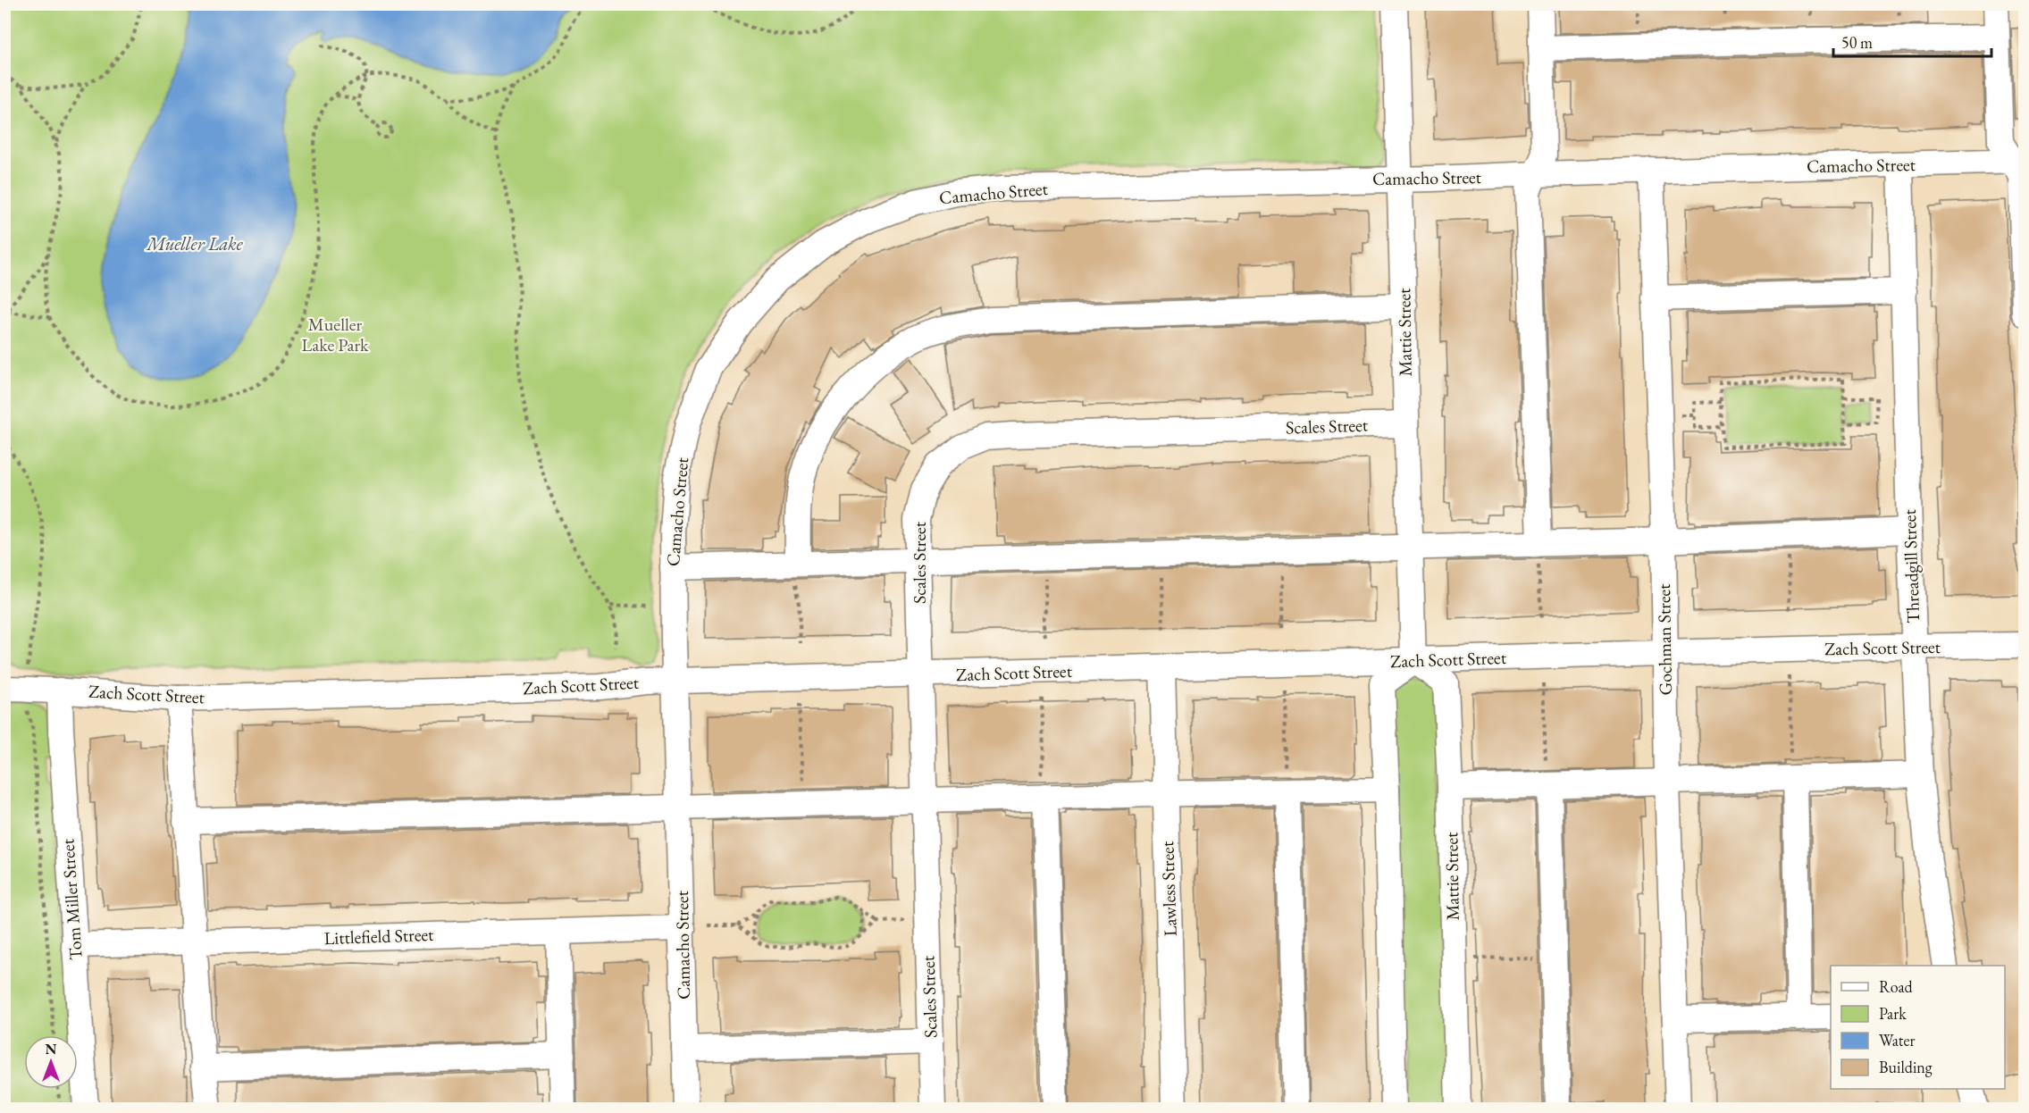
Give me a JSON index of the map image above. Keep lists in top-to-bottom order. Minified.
{"streets":{"street":["Camacho Street","Mattie Street","Scales Street","Threadgill Street","Gochman Street","Zach Scott Street","Lawless Street","Tom Miller Street","Littlefield Street"]},"crossings":[["Camacho Street","Mattie Street"],["Camacho Street","Threadgill Street"],["Camacho Street","Gochman Street"],["Camacho Street","Zach Scott Street"],["Camacho Street","Littlefield Street"],["Mattie Street","Scales Street"],["Mattie Street","Zach Scott Street"],["Scales Street","Zach Scott Street"],["Threadgill Street","Zach Scott Street"],["Gochman Street","Zach Scott Street"],["Zach Scott Street","Lawless Street"],["Zach Scott Street","Tom Miller Street"],["Tom Miller Street","Littlefield Street"]],"water":["Mueller Lake"],"parks":["Mueller Lake Park"],"legend":["Road","Park","Water","Building"],"scale_bar":"50 m","north":"top"}
